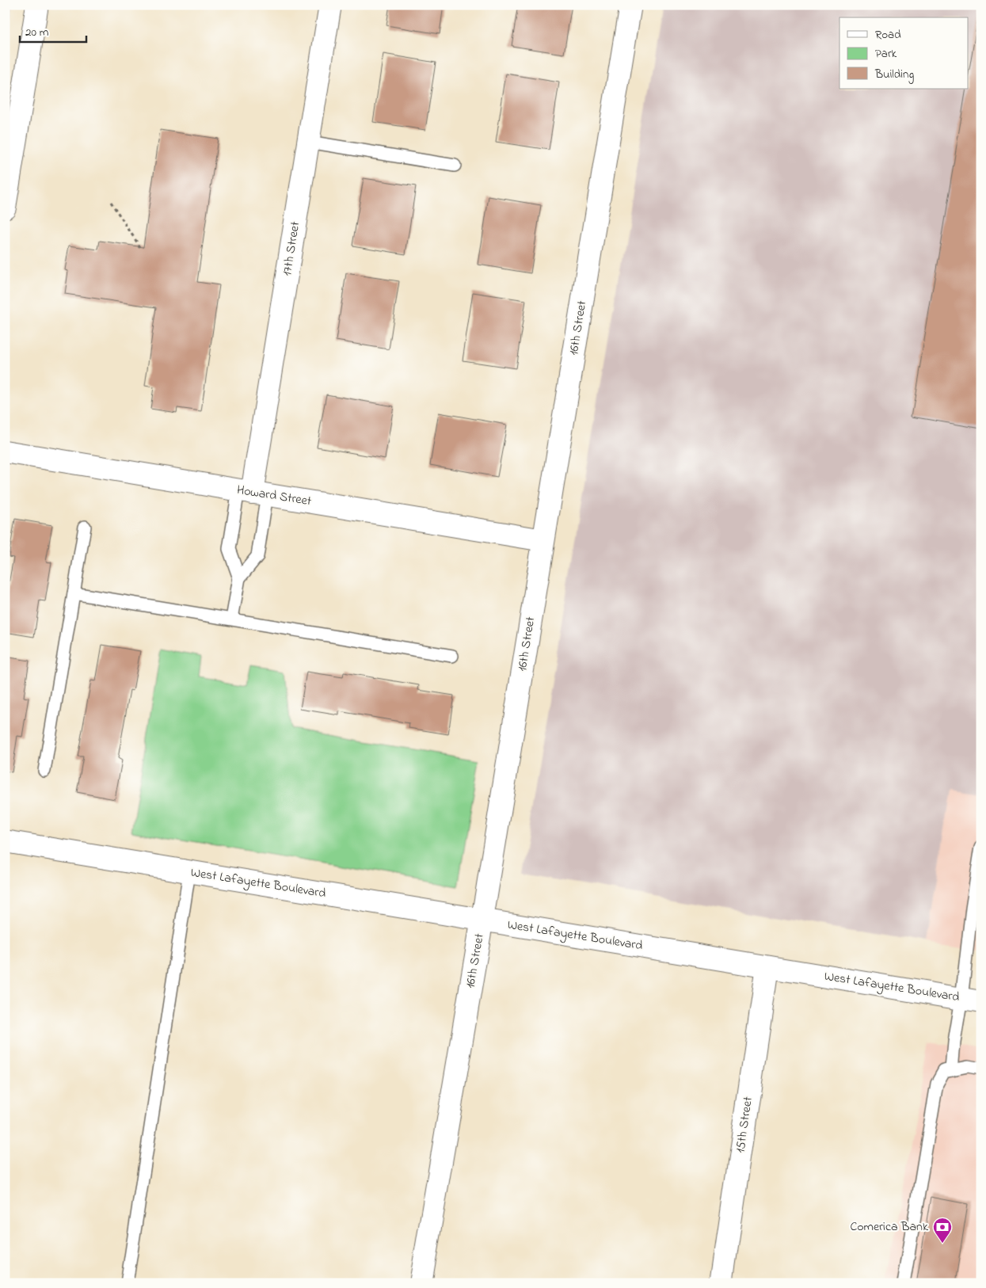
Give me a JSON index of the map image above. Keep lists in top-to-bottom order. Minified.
{"streets":{"street":["17th Street","16th Street","Howard Street","West Lafayette Boulevard","15th Street"]},"crossings":[["17th Street","Howard Street"],["16th Street","Howard Street"],["16th Street","West Lafayette Boulevard"],["West Lafayette Boulevard","15th Street"]],"places":{"bank":["Comerica Bank"]},"legend":["Road","Park","Building"],"scale_bar":"20 m"}
